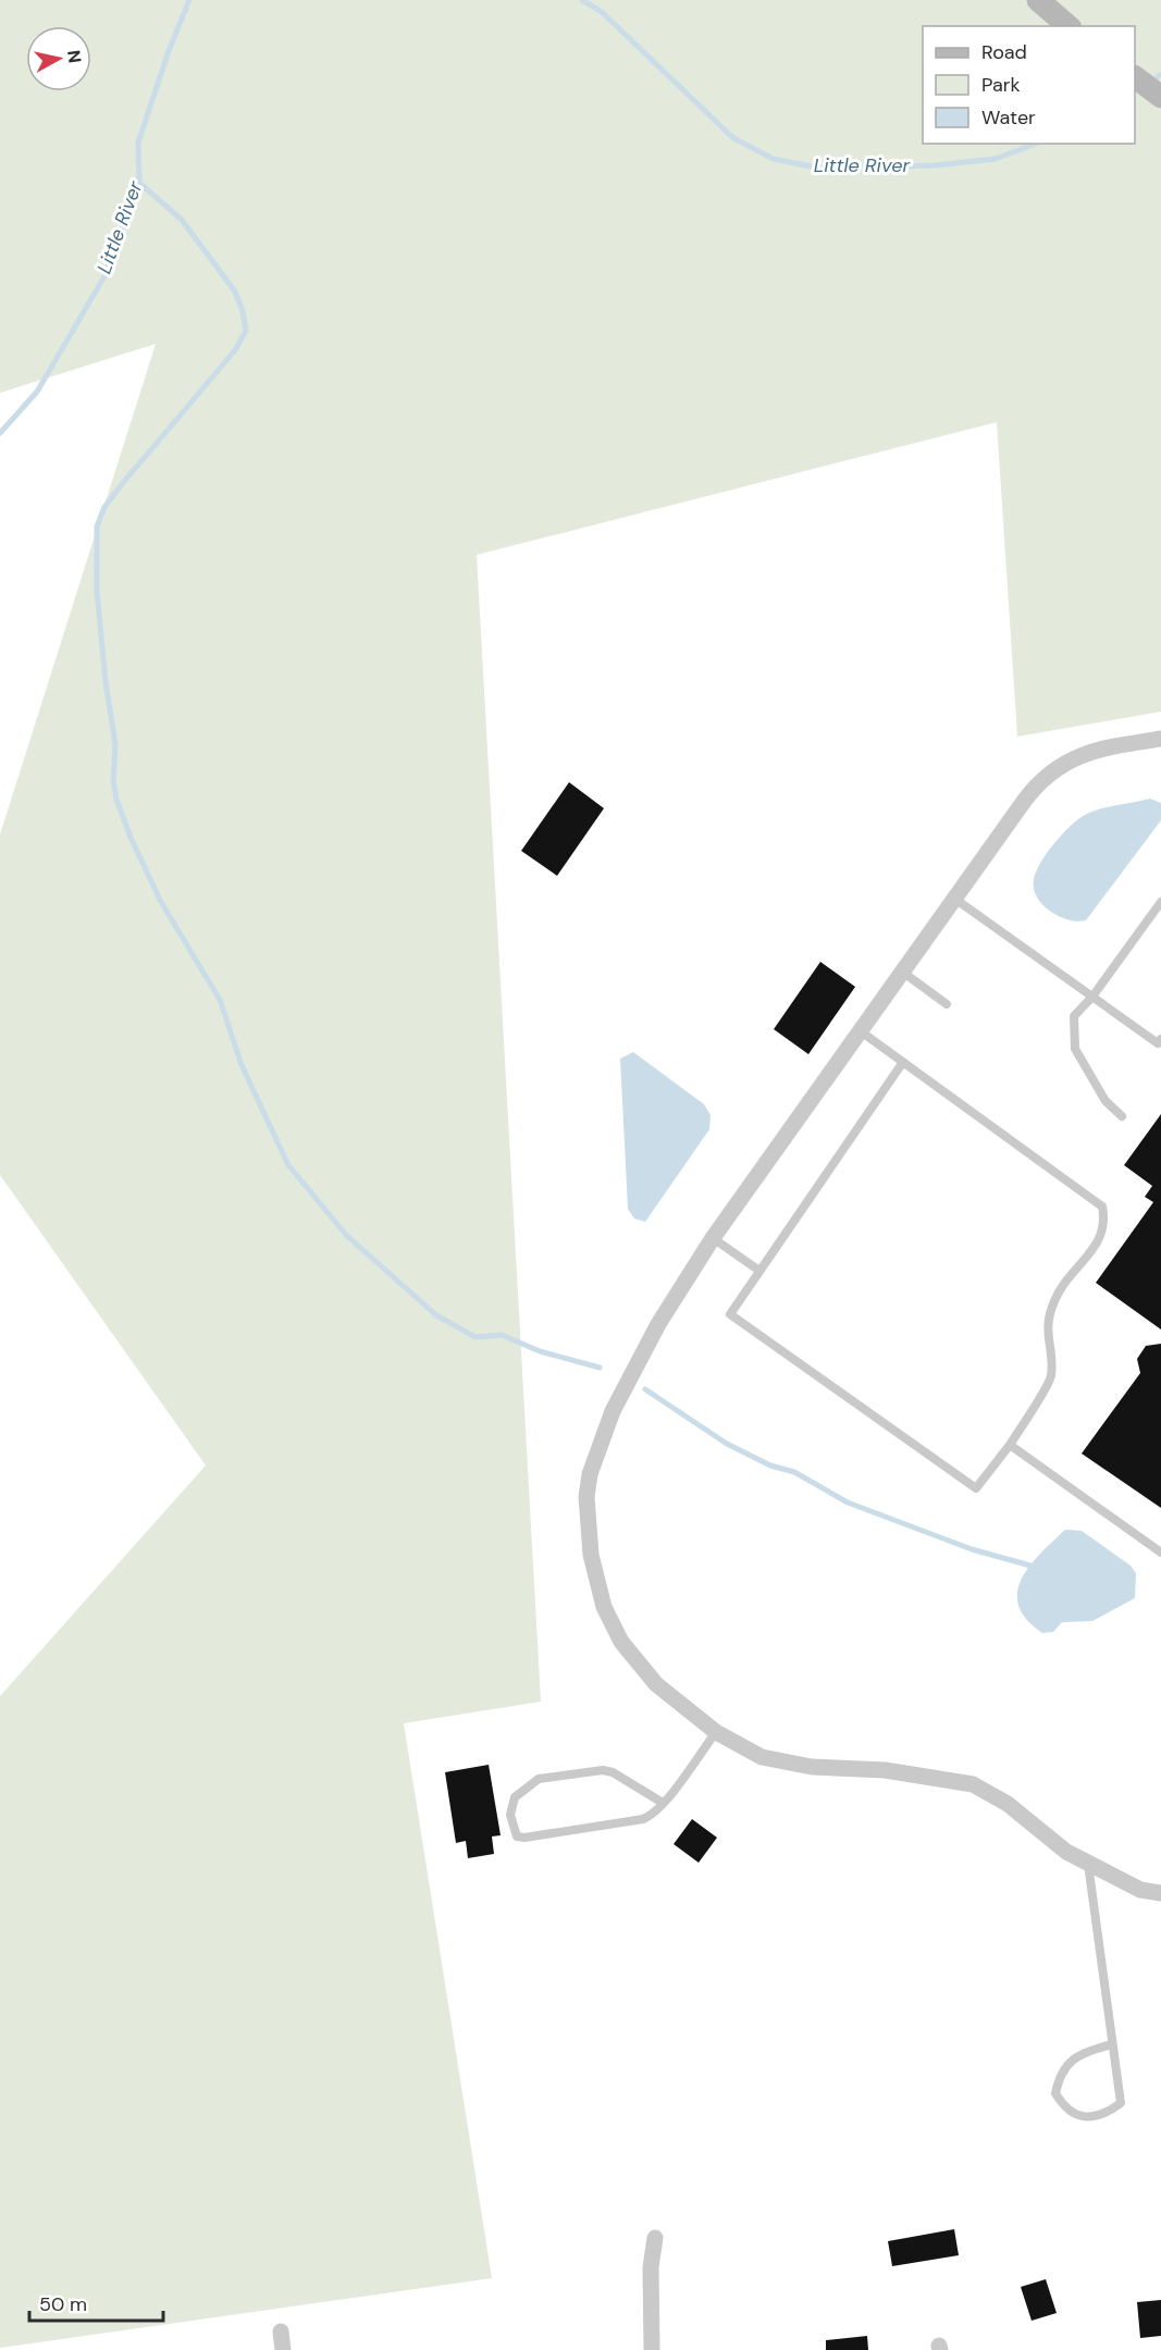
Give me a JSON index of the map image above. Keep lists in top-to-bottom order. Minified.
{"water":["Little River"],"legend":["Road","Park","Water"],"scale_bar":"50 m","north":"right"}
